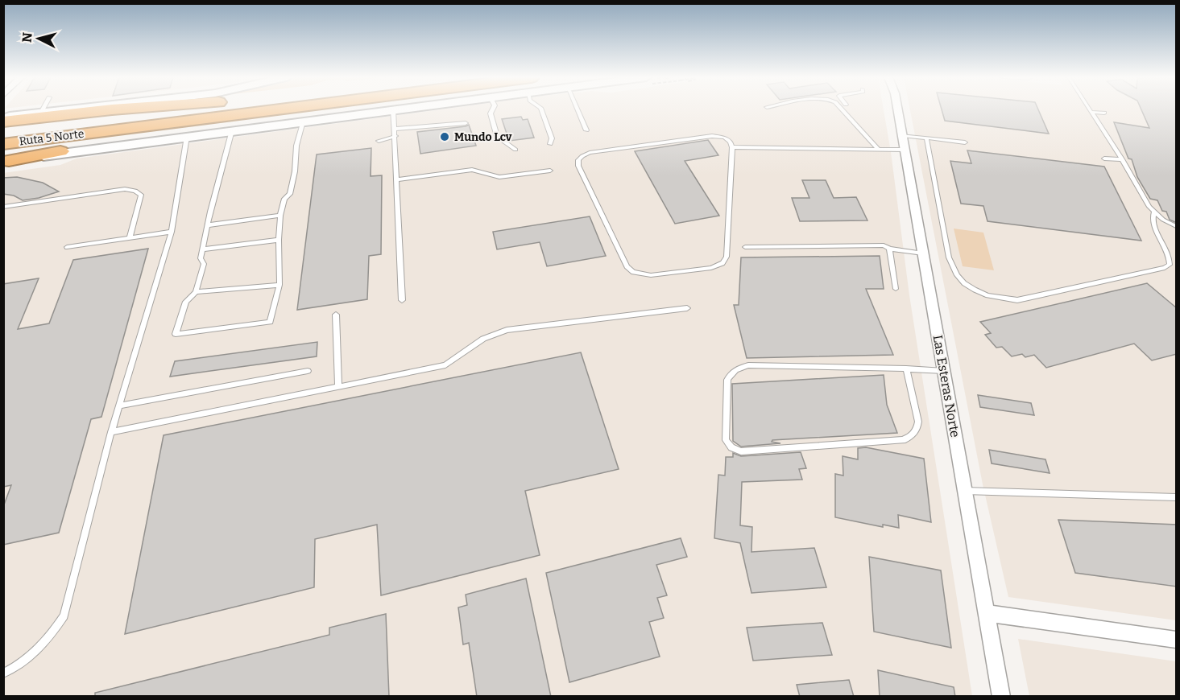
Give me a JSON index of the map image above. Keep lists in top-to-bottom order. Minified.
{"streets":{"highway":["Ruta 5 Norte"],"street":["Las Esteras Norte"]},"places":["Mundo Lcv"],"north":"left"}
